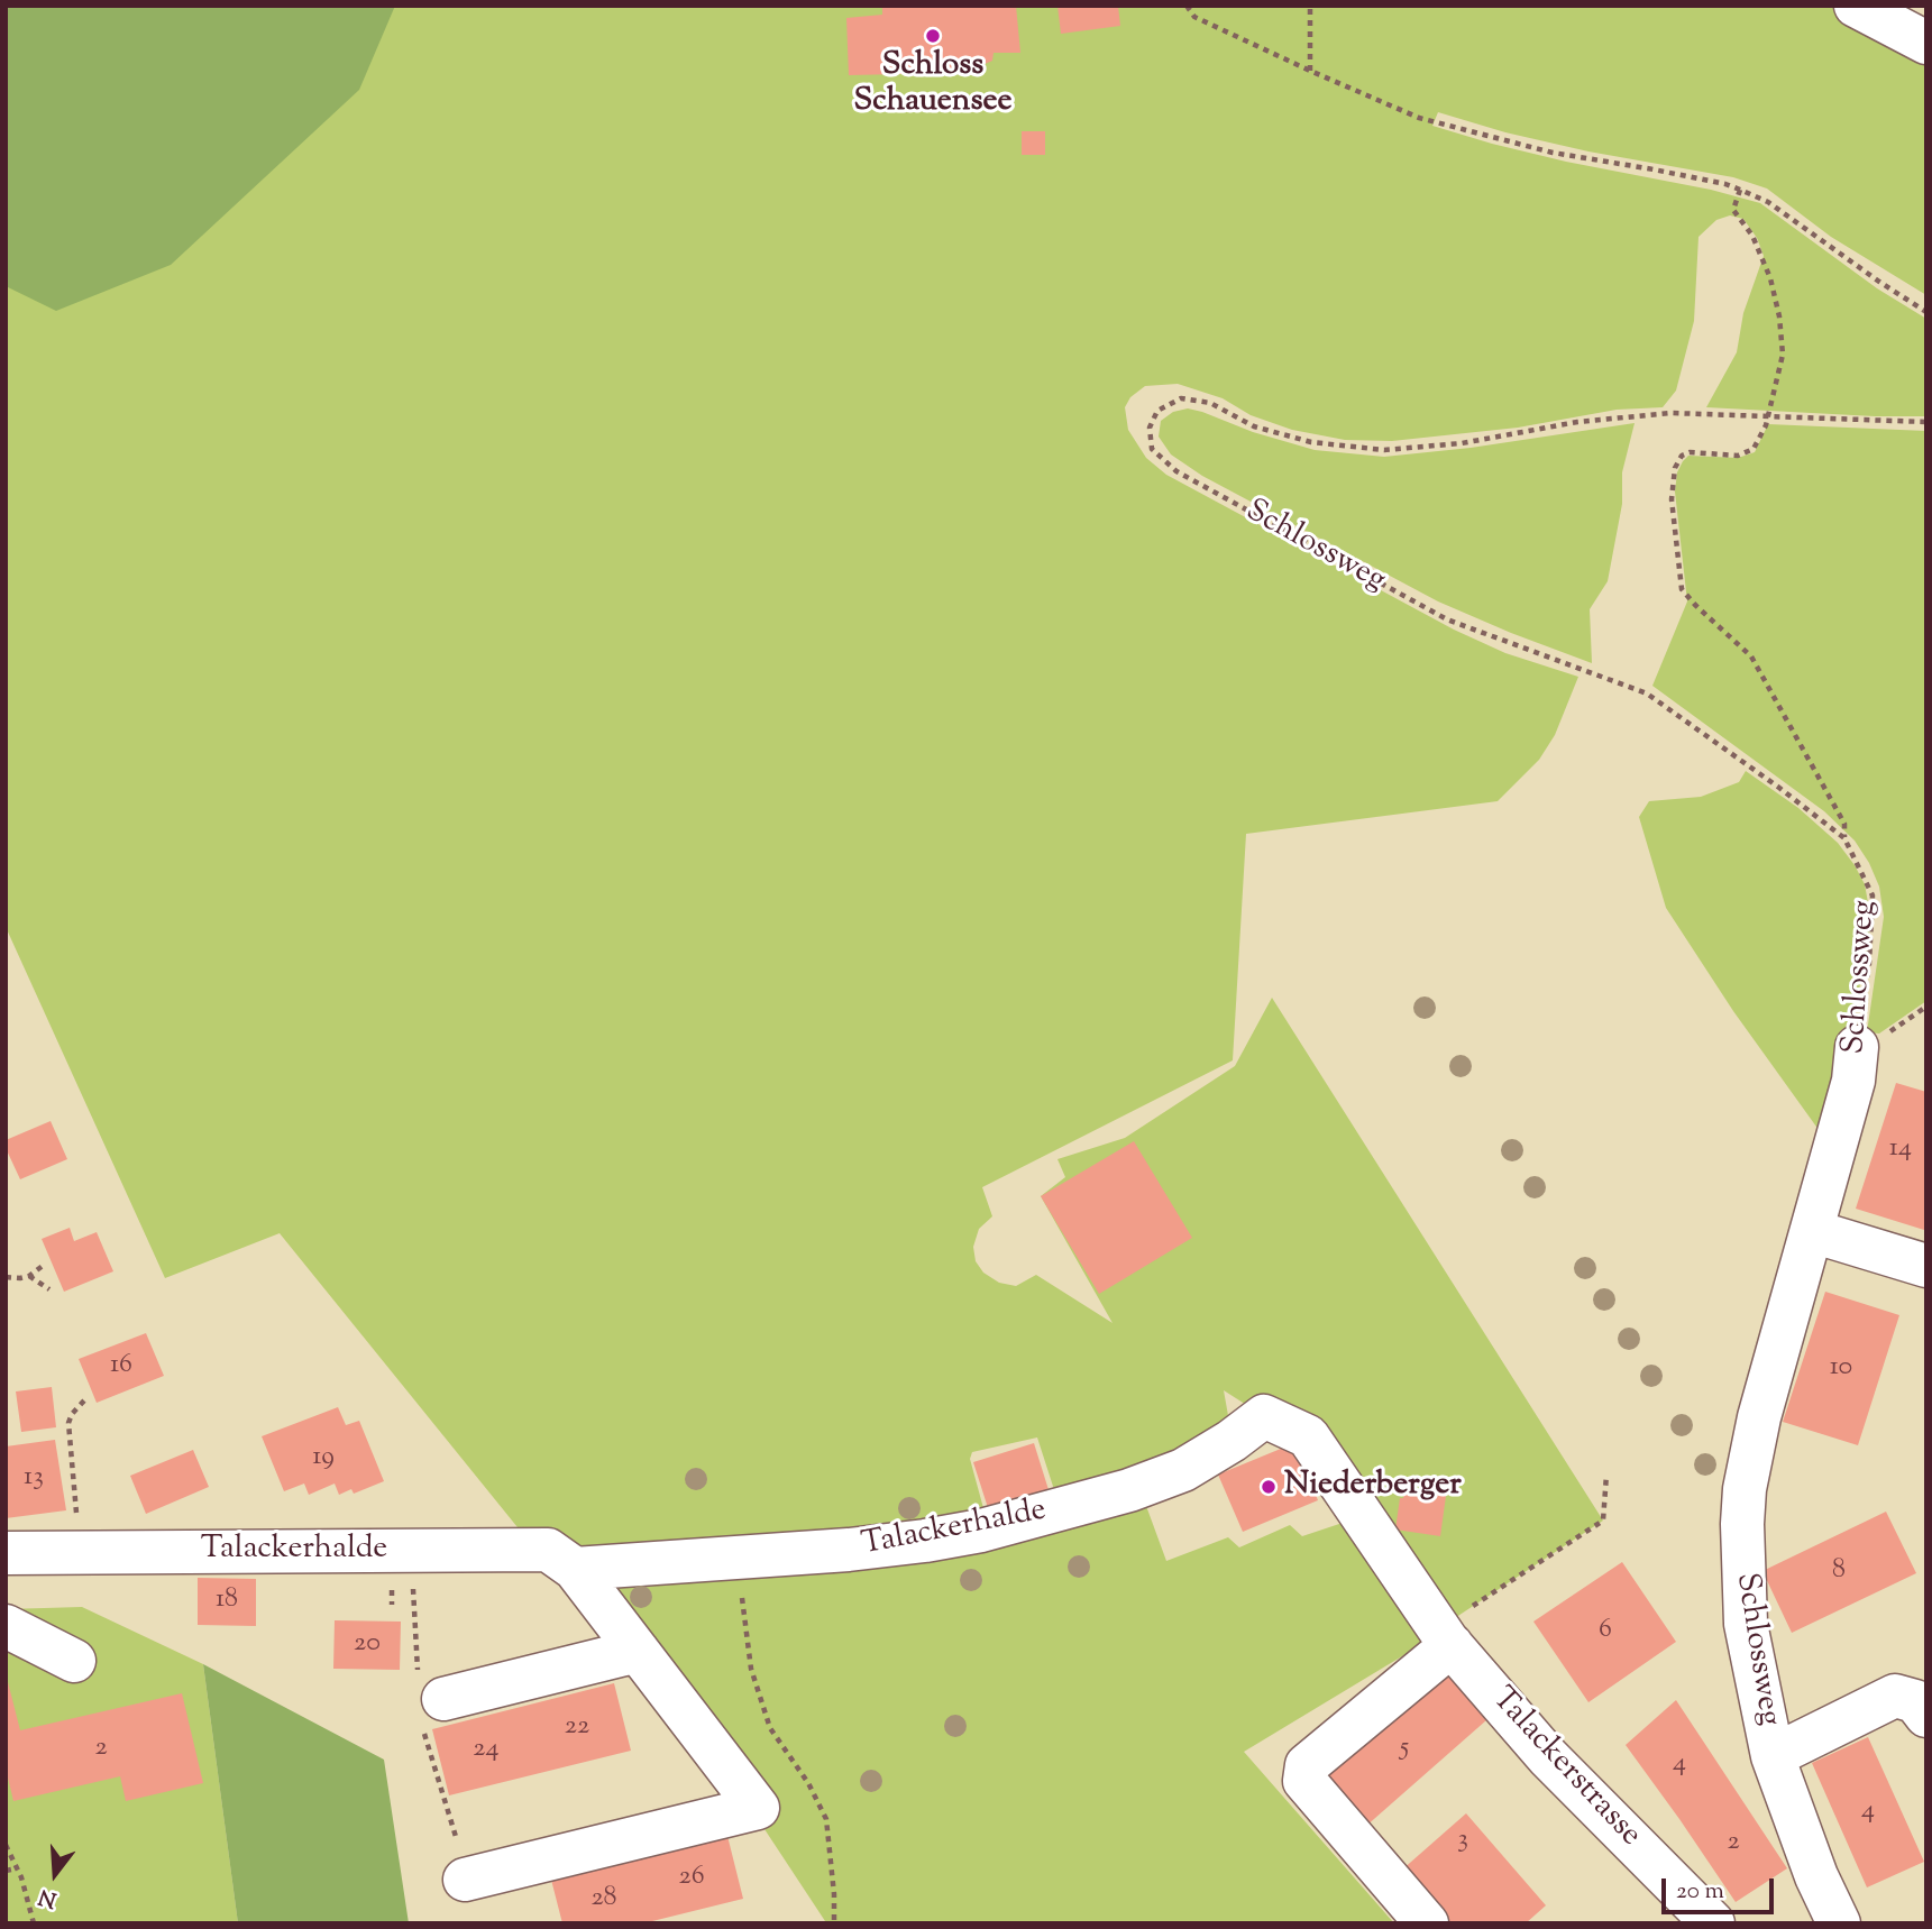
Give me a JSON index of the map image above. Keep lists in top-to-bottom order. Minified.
{"streets":{"street":["Schlossweg","Talackerhalde","Talackerstrasse"]},"crossings":[["Talackerhalde","Talackerstrasse"]],"places":["Schloss Schauensee","Niederberger"],"house_numbers":["14","16","10","19","13","8","18","6","20","22","2","5","24","4","4","3","2","26","28"],"scale_bar":"20 m","north":"bottom"}
